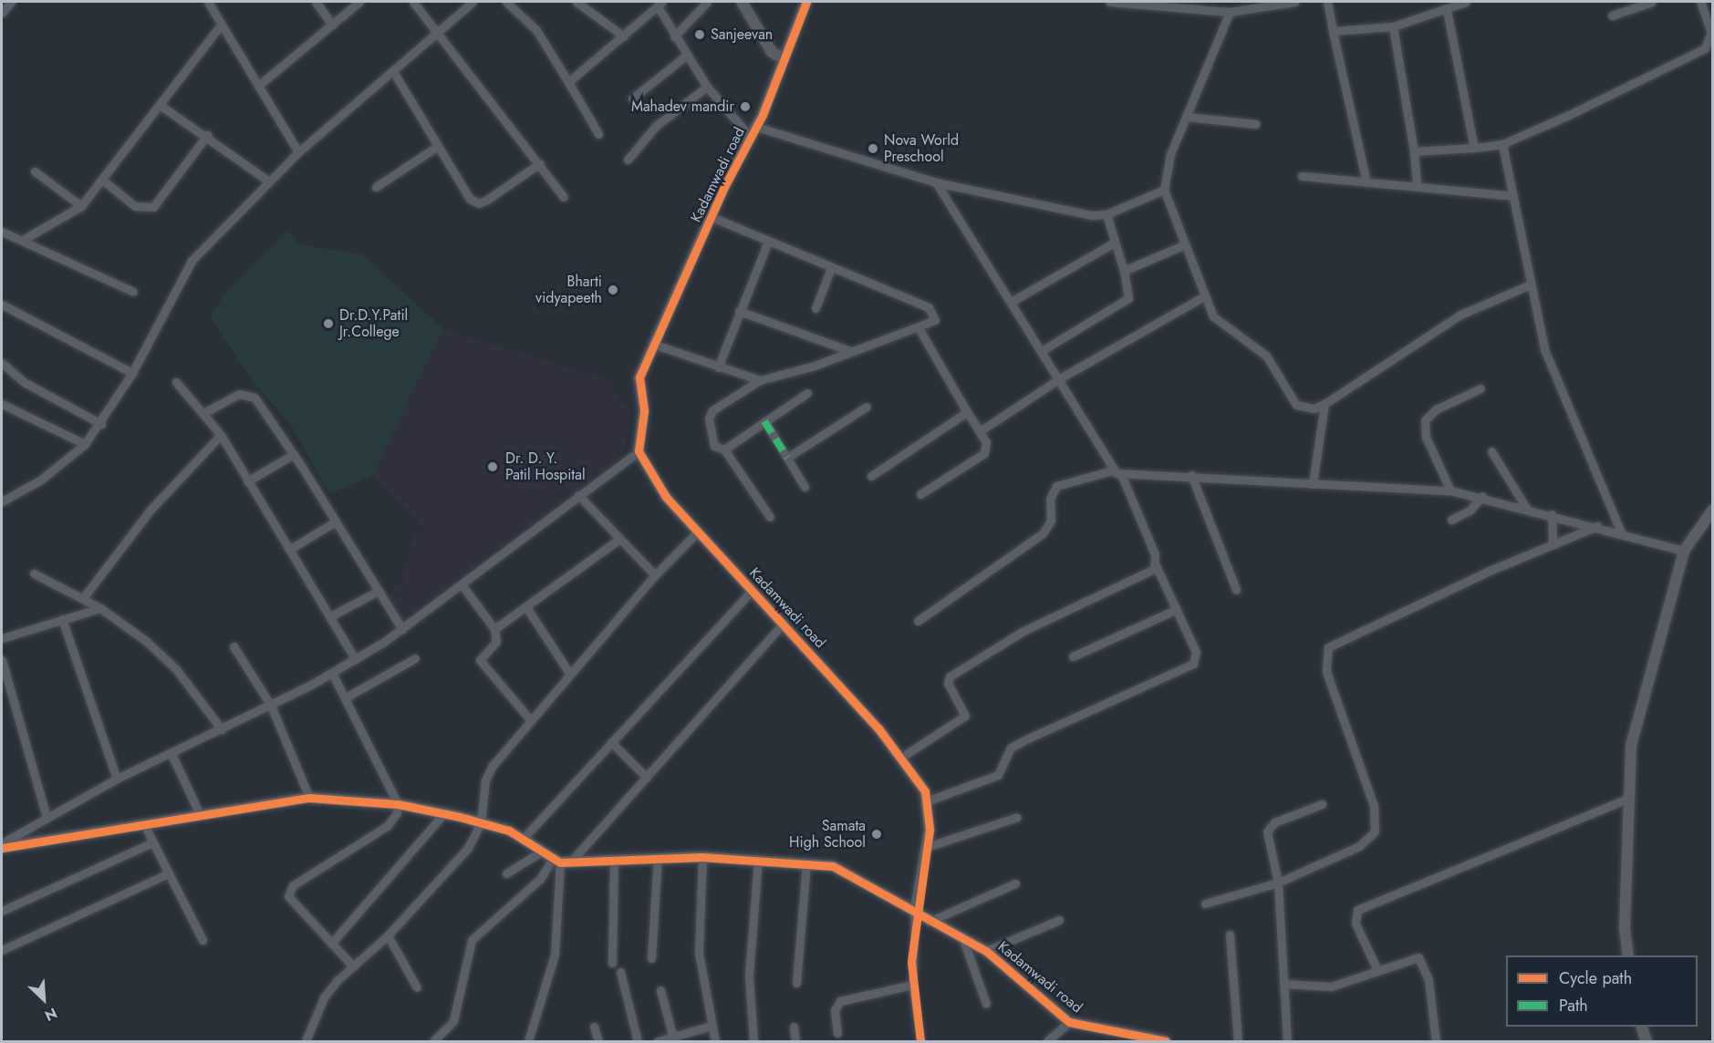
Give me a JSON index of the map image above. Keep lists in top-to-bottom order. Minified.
{"streets":{"street":["Kadamwadi road"]},"places":["Sanjeevan","Mahadev mandir","Nova World Preschool","Bharti vidyapeeth","Dr.D.Y.Patil Jr.College","Dr. D. Y. Patil Hospital","Samata High School"],"legend":["Cycle path","Path"],"north":"bottom right"}
